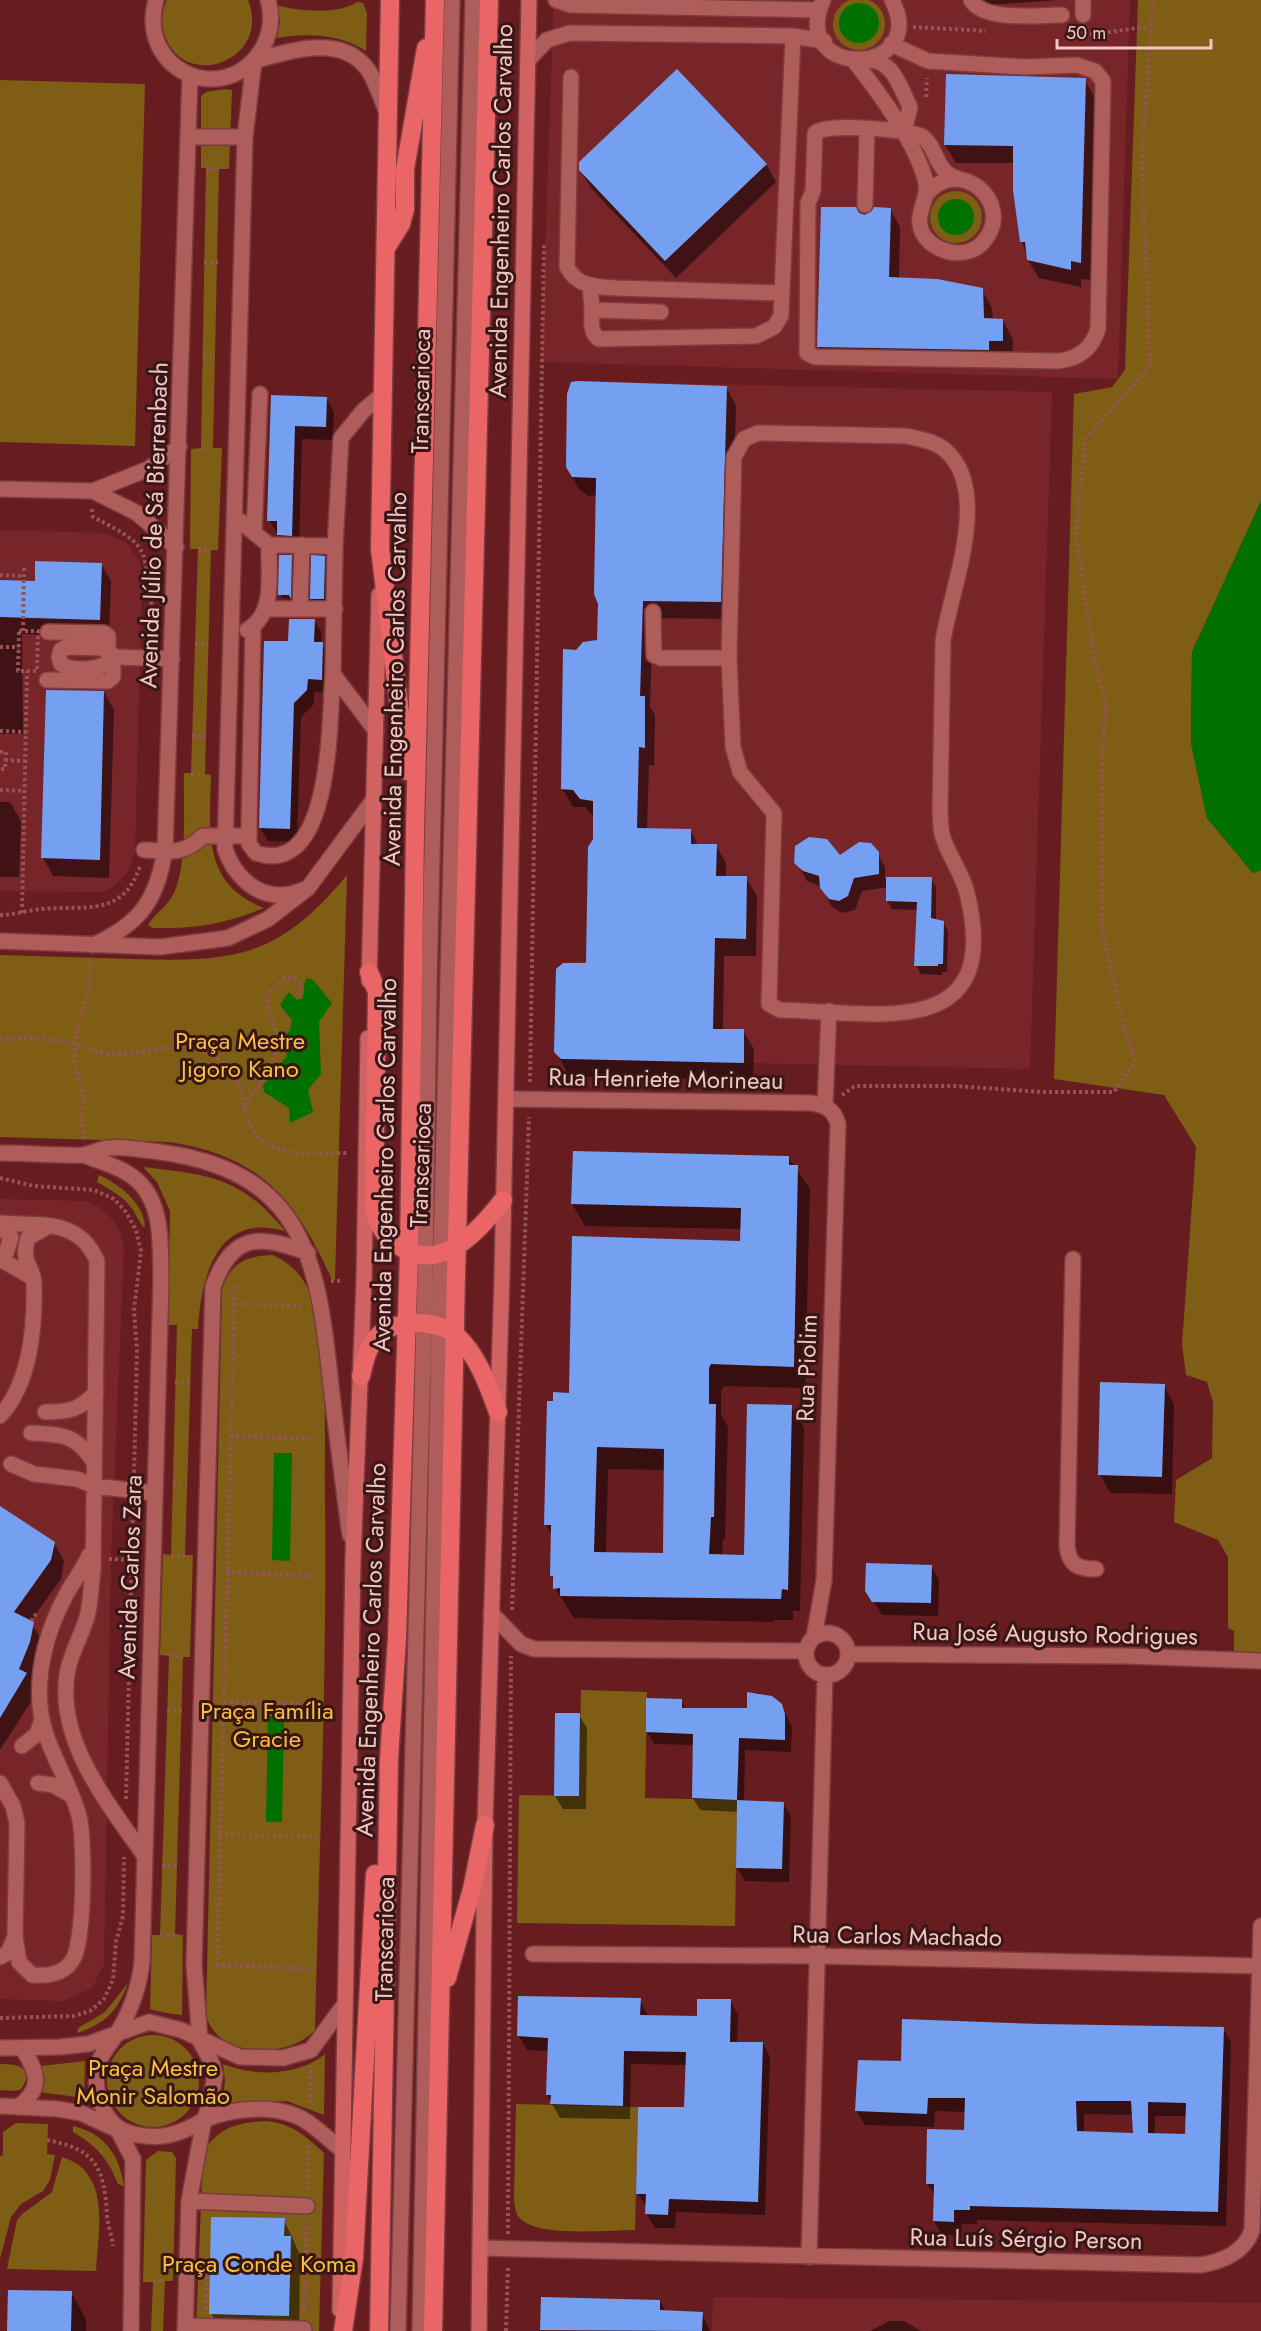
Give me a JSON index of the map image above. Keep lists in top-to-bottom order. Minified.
{"streets":{"highway":["Avenida Engenheiro Carlos Carvalho"],"street":["Transcarioca","Avenida Júlio de Sá Bierrenbach","Rua Henriete Morineau","Rua Piolim","Avenida Carlos Zara","Rua José Augusto Rodrigues","Rua Carlos Machado","Rua Luís Sérgio Person"]},"crossings":[["Avenida Engenheiro Carlos Carvalho","Transcarioca"],["Avenida Engenheiro Carlos Carvalho","Rua Henriete Morineau"],["Avenida Engenheiro Carlos Carvalho","Rua Luís Sérgio Person"],["Rua Henriete Morineau","Rua Piolim"],["Rua Piolim","Rua José Augusto Rodrigues"],["Rua Carlos Machado","Rua Luís Sérgio Person"]],"parks":["Praça Mestre Jigoro Kano","Praça Família Gracie","Praça Mestre Monir Salomão","Praça Conde Koma"],"scale_bar":"50 m"}
